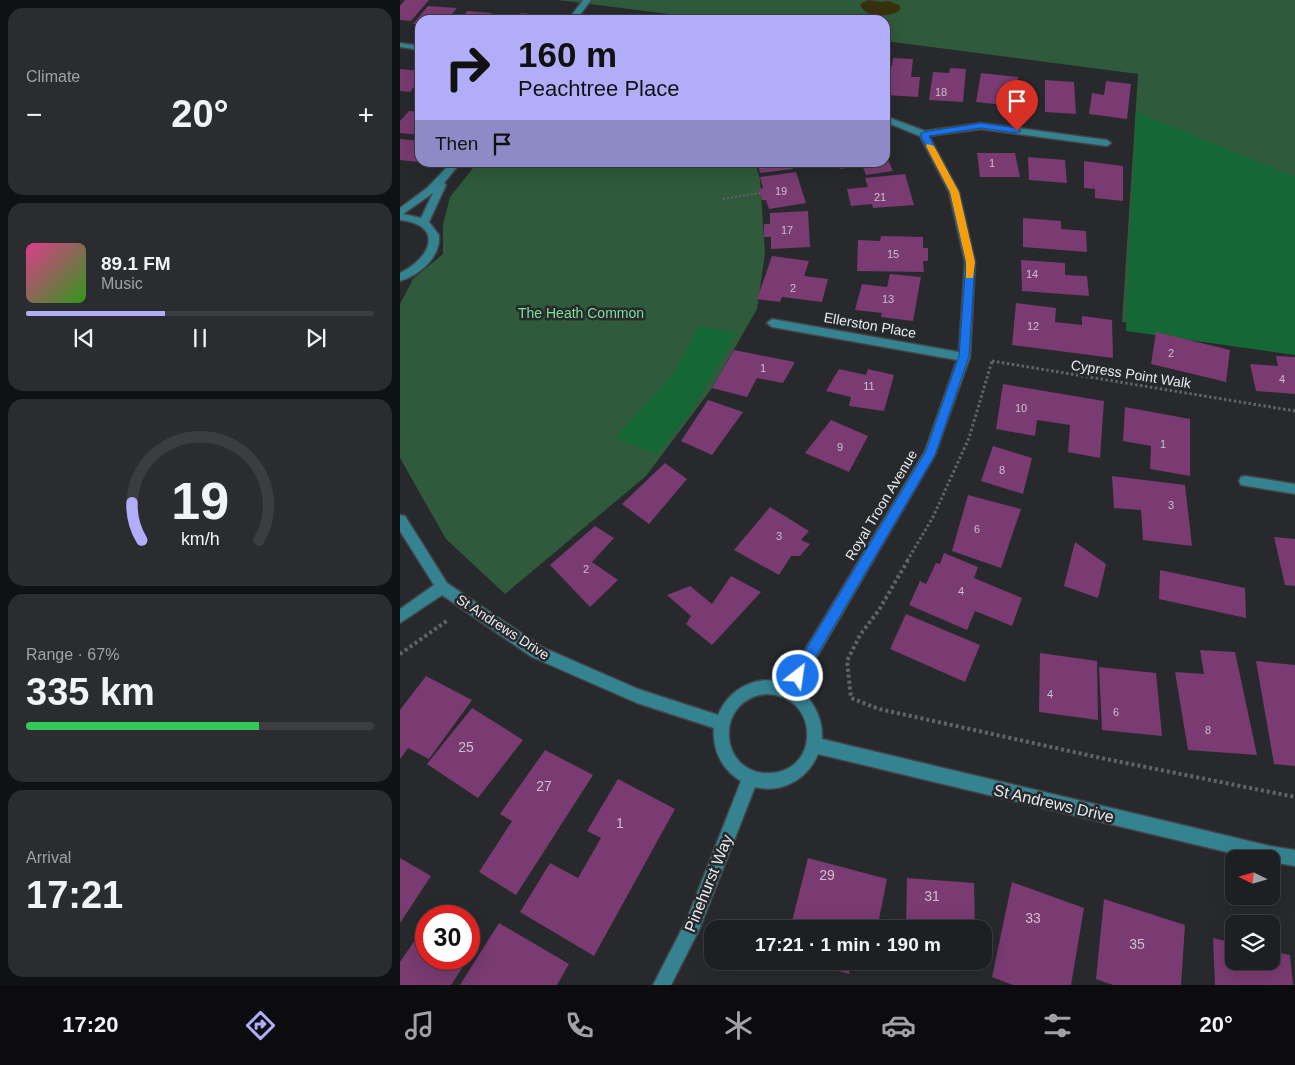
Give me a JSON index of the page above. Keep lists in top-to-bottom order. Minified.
{"streets":{"street":["Ellerston Place","Royal Troon Avenue","St Andrews Drive","Pinehurst Way"],"path":["Cypress Point Walk"]},"crossings":[["Ellerston Place","Cypress Point Walk"],["Ellerston Place","Royal Troon Avenue"],["Cypress Point Walk","Royal Troon Avenue"],["Royal Troon Avenue","St Andrews Drive"],["Royal Troon Avenue","Pinehurst Way"],["St Andrews Drive","Pinehurst Way"]],"parks":["The Heath Common"],"house_numbers":["18","1","19","21","17","15","14","2","13","12","2","1","4","11","10","1","9","8","3","6","3","2","4","4","6","8","25","27","1","29","31","33","35"],"north":"left","page":{"tile":["Climate",["Range · 67%","335 km"],["Arrival","17:21"]],"turn":["160 m","Peachtree Place"],"heat":["−","20°","+"],"then":"Then","song":["89.1 FM","Music"],"limit":"30","trip":"17:21 · 1 min · 190 m","tabs":["17:20","20°"],"gauge":["19","km/h"]}}
